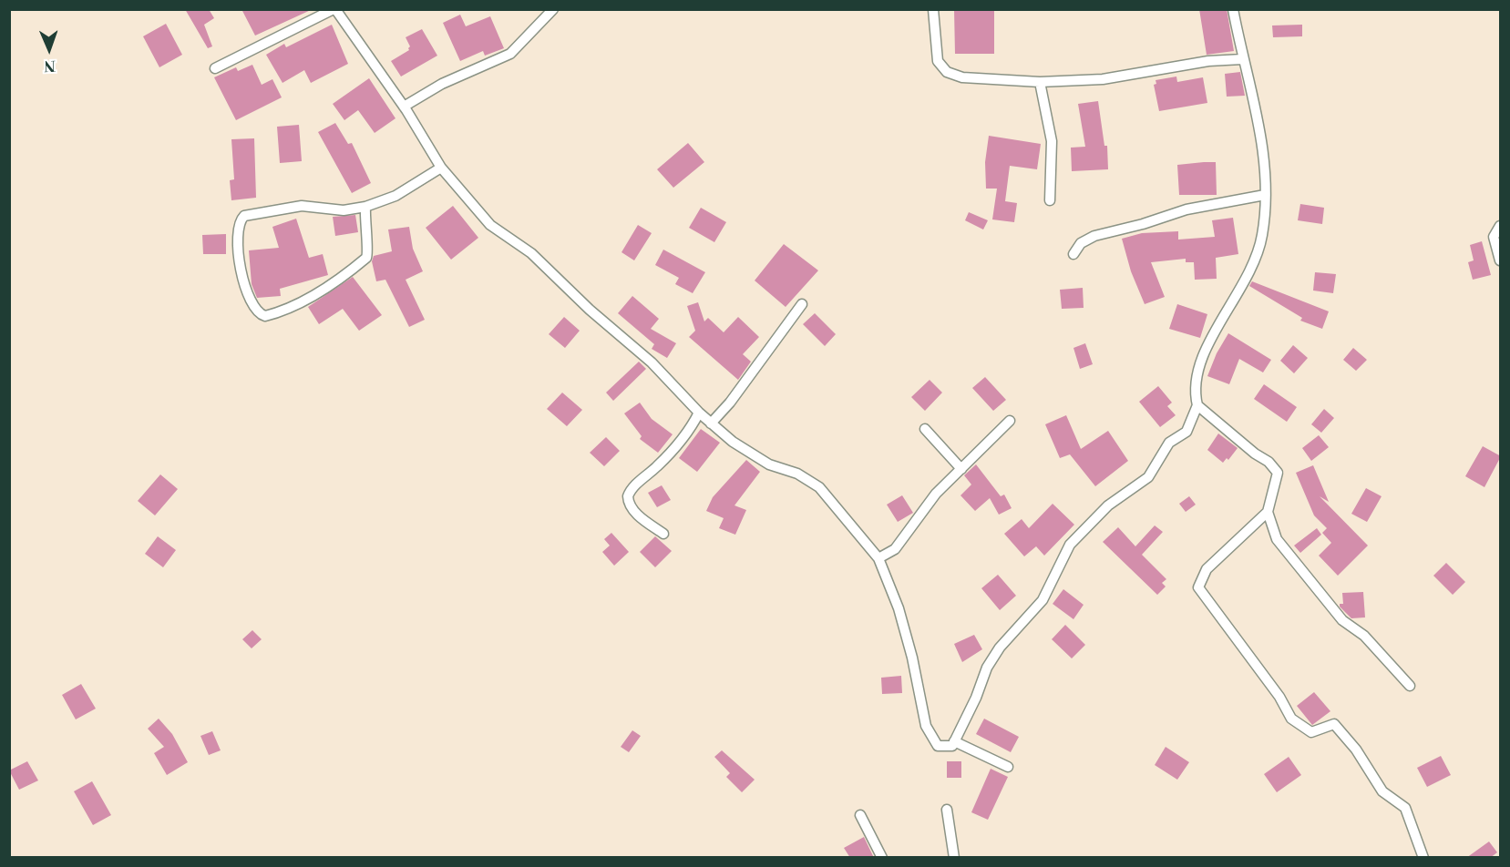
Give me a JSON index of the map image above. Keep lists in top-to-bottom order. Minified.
{"north":"bottom"}
